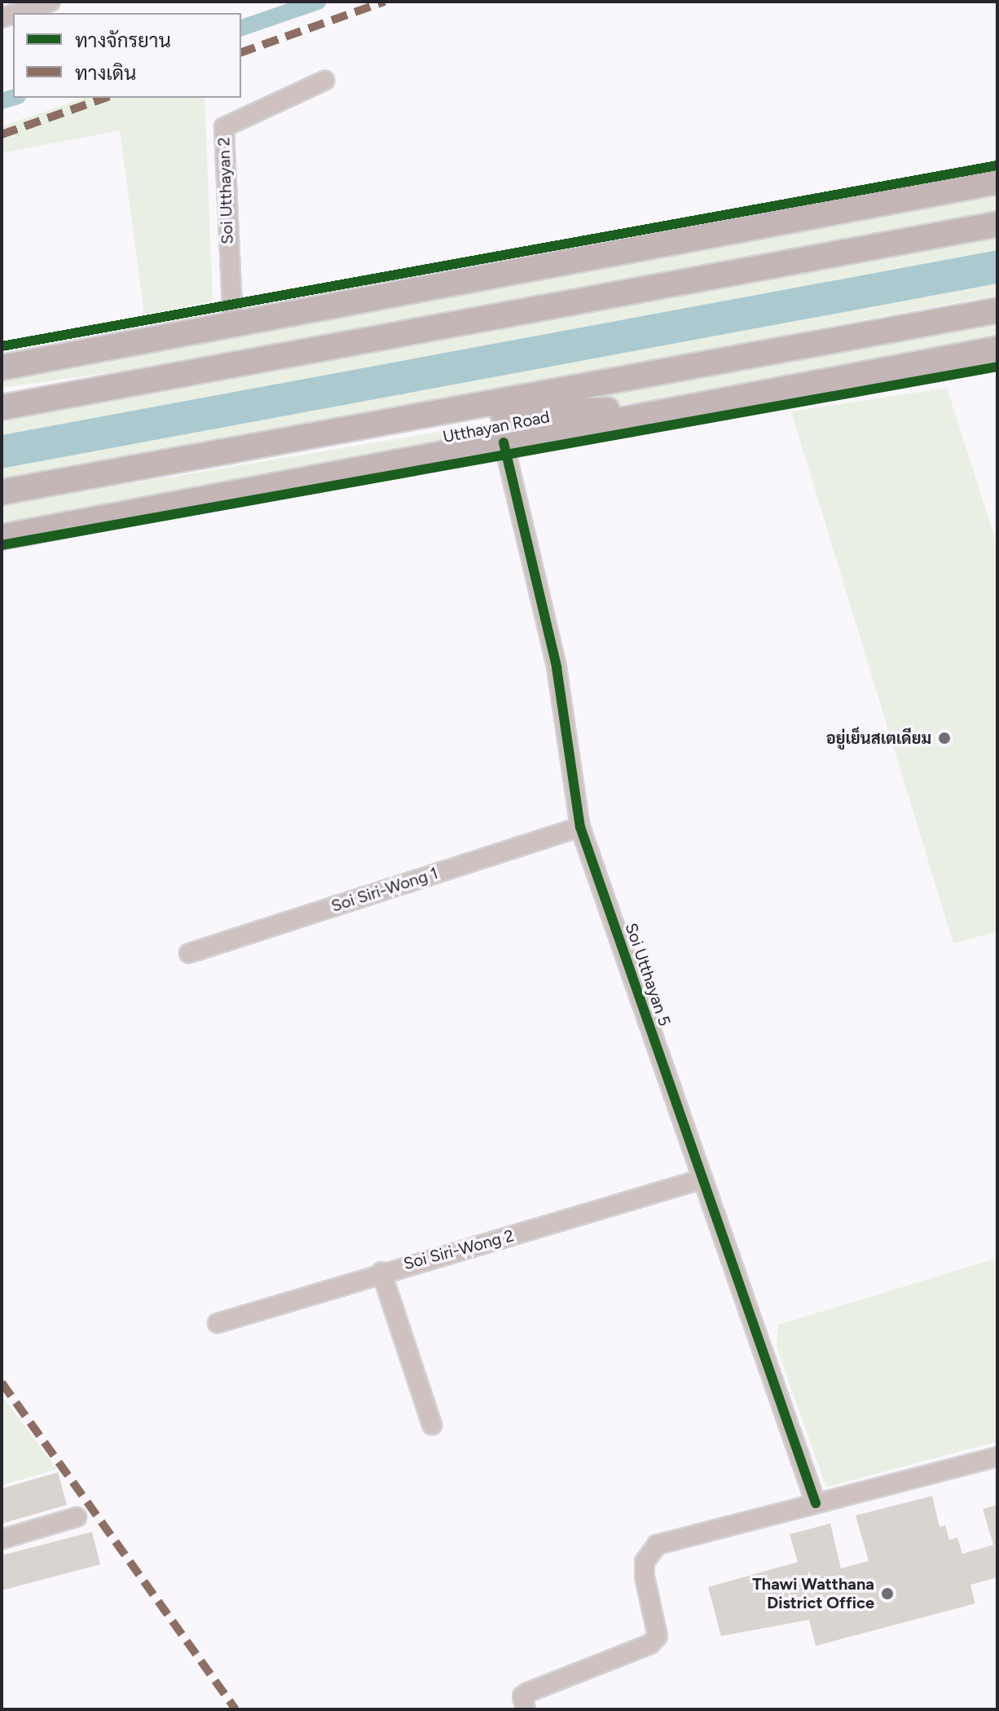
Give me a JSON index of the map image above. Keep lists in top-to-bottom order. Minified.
{"streets":{"main road":["Utthayan Road"],"street":["Soi Utthayan 2","Soi Siri-Wong 1","Soi Utthayan 5","Soi Siri-Wong 2"]},"crossings":[["Utthayan Road","Soi Utthayan 5"],["Soi Siri-Wong 1","Soi Utthayan 5"],["Soi Utthayan 5","Soi Siri-Wong 2"]],"places":["อยู่เย็นสเตเดียม","Thawi Watthana District Office"],"legend":["ทางจักรยาน","ทางเดิน"]}
